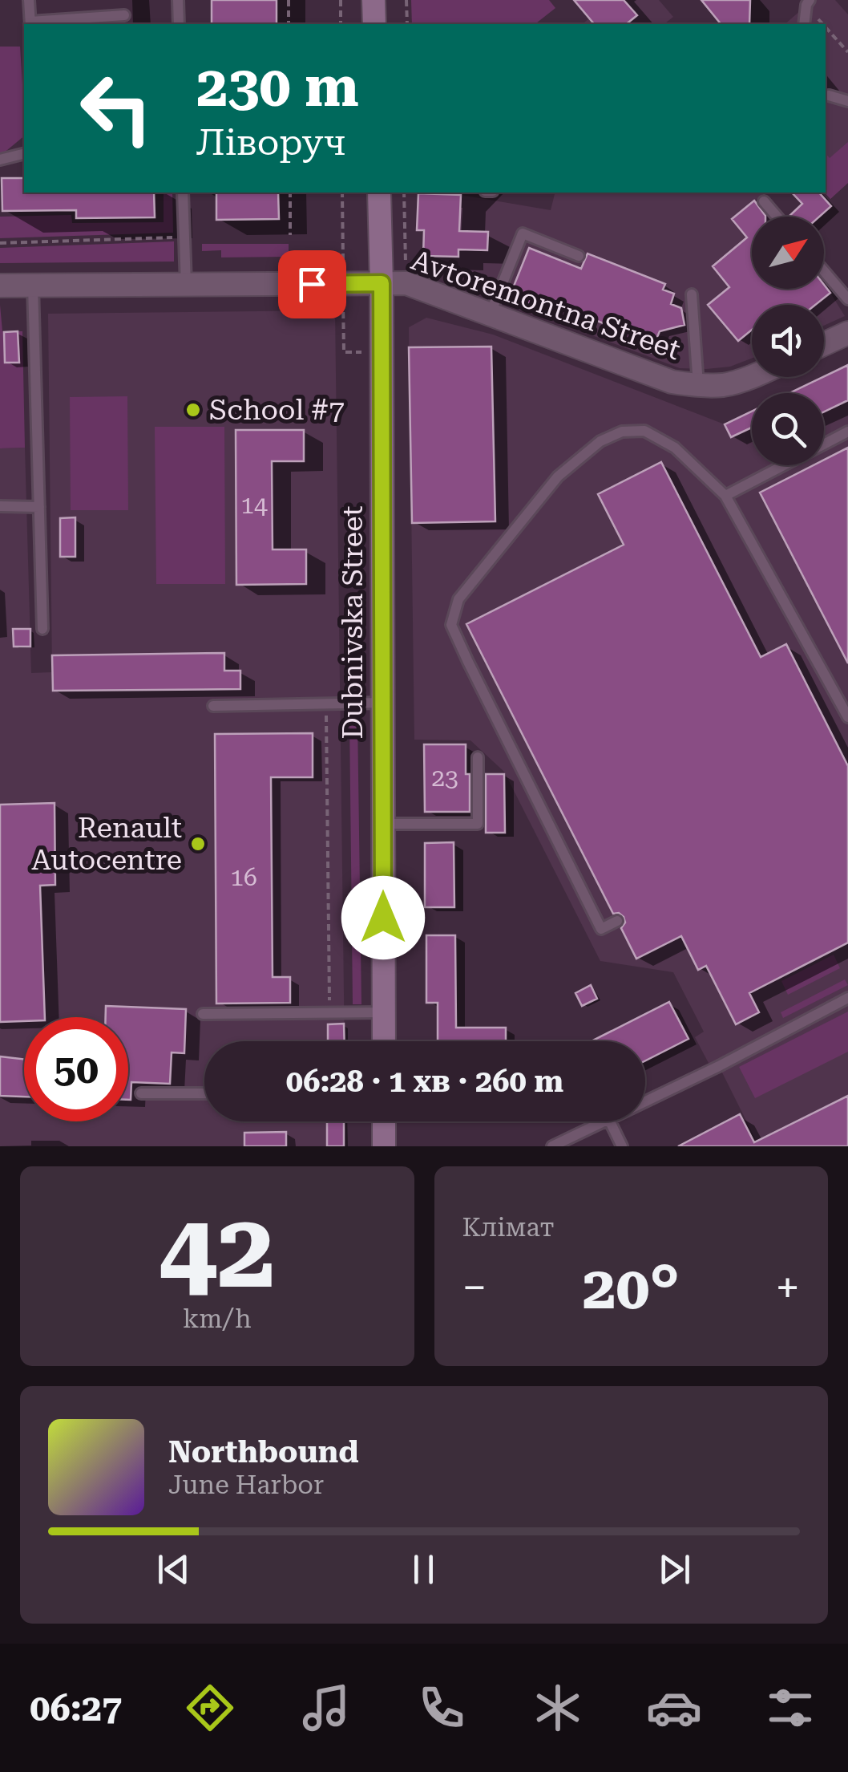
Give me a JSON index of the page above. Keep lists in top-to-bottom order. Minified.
{"streets":{"main road":["Dubnivska Street"],"street":["Avtoremontna Street"]},"crossings":[["Avtoremontna Street","Dubnivska Street"]],"places":["School #7","Renault Autocentre"],"house_numbers":["14","23","16"],"north":"top right","page":{"turn":["230 m","Ліворуч"],"limit":"50","trip":"06:28 · 1 хв · 260 m","tile":[["42","km/h"],"Клімат"],"heat":["−","20°","+"],"song":["Northbound","June Harbor"],"tabs":"06:27"}}
